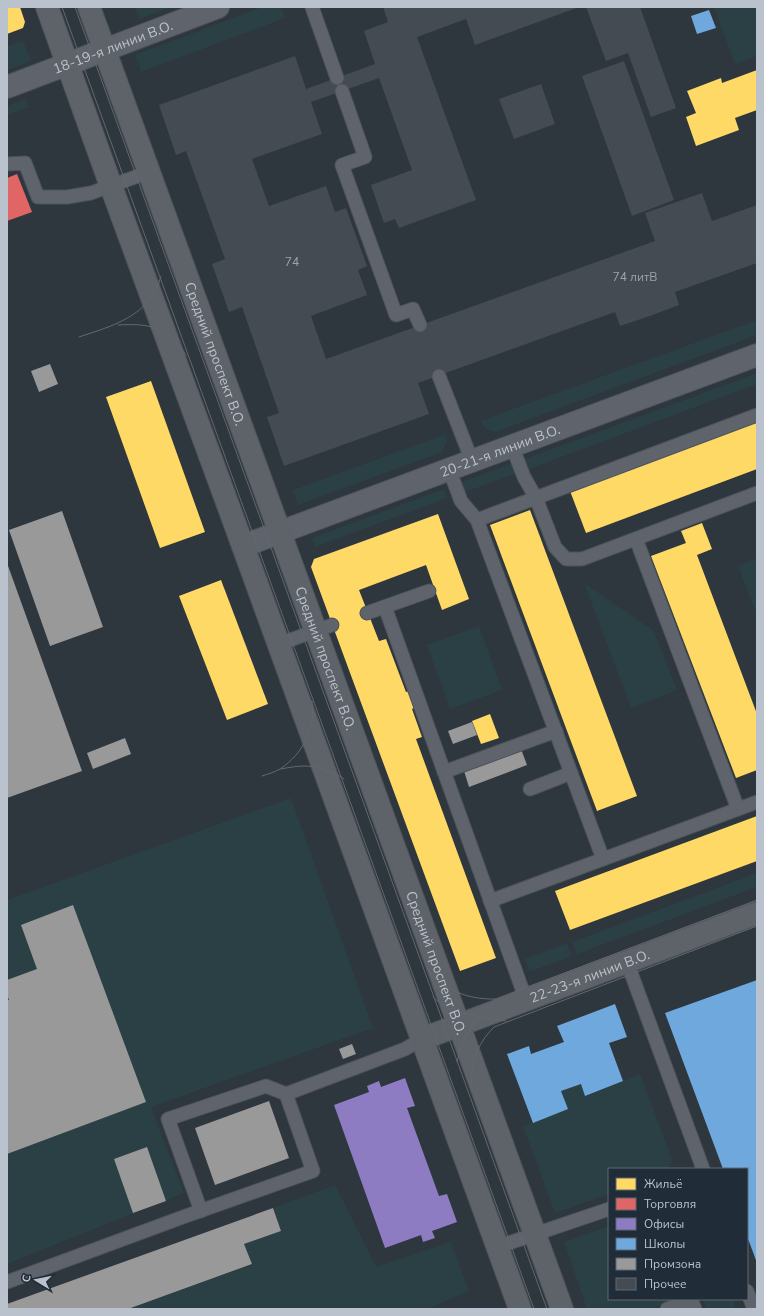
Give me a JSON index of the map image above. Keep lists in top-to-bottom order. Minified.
{"streets":{"main road":["Средний проспект В.О.","22-23-я линии В.О."],"street":["18-19-я линии В.О.","20-21-я линии В.О."]},"crossings":[["18-19-я линии В.О.","Средний проспект В.О."],["Средний проспект В.О.","20-21-я линии В.О."],["Средний проспект В.О.","22-23-я линии В.О."]],"house_numbers":["74","74 литВ"],"legend":["Жильё","Торговля","Офисы","Школы","Промзона","Прочее"],"north":"left"}
